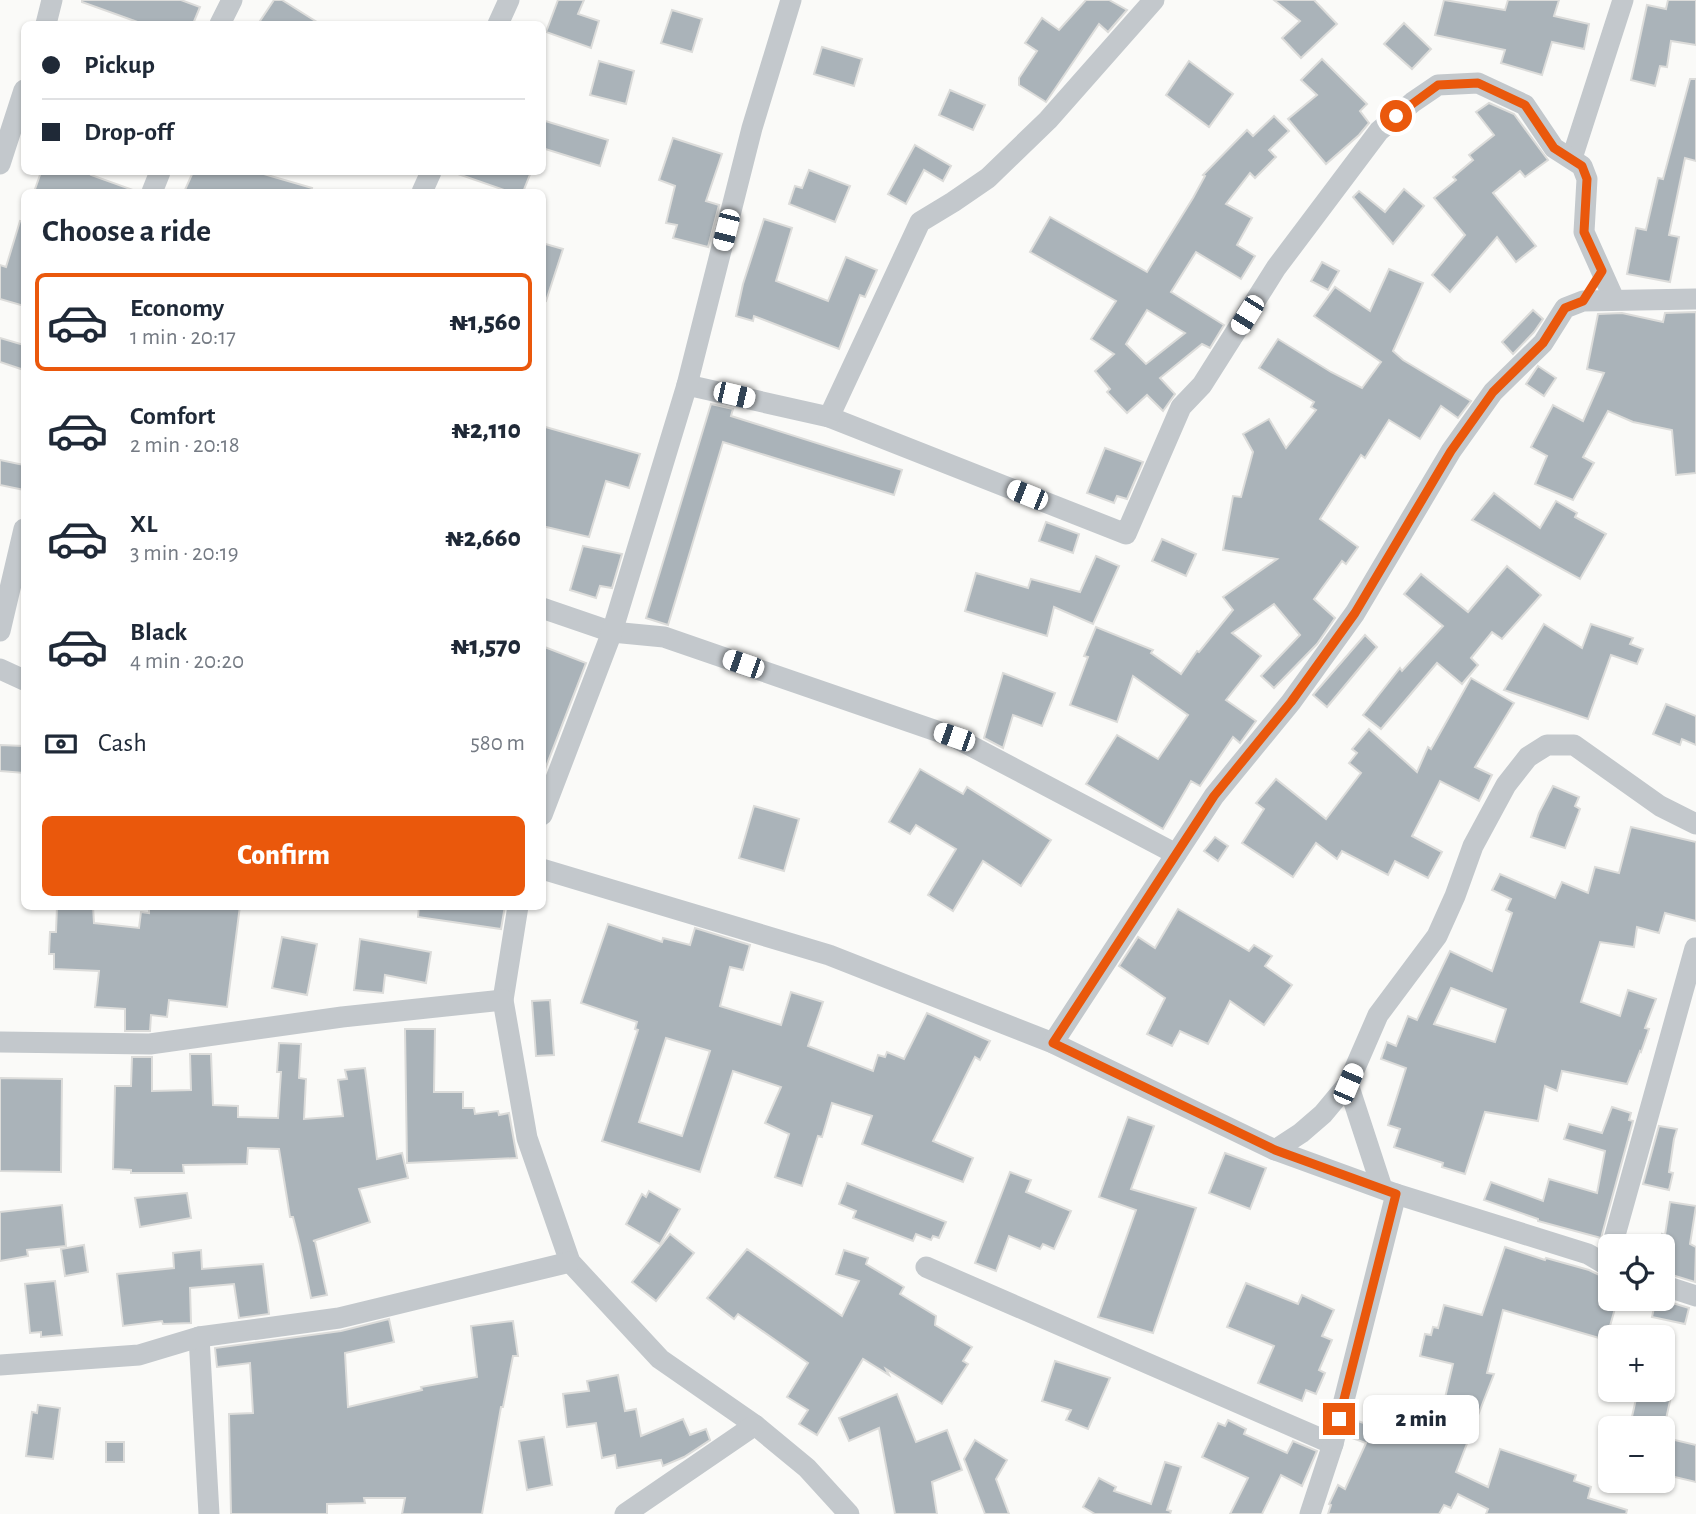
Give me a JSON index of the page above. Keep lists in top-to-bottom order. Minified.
{"page":{"banner":["Pickup","Drop-off"],"heading":"Choose a ride","list":[{"name":"Economy","note":"1 min · 20:17","value":"₦1,560"},{"name":"Comfort","note":"2 min · 20:18","value":"₦2,110"},{"name":"XL","note":"3 min · 20:19","value":"₦2,660"},{"name":"Black","note":"4 min · 20:20","value":"₦1,570"}],"pay":["Cash","580 m"],"buttons":"Confirm","map_buttons":["+","−"],"bubble":"2 min"}}
